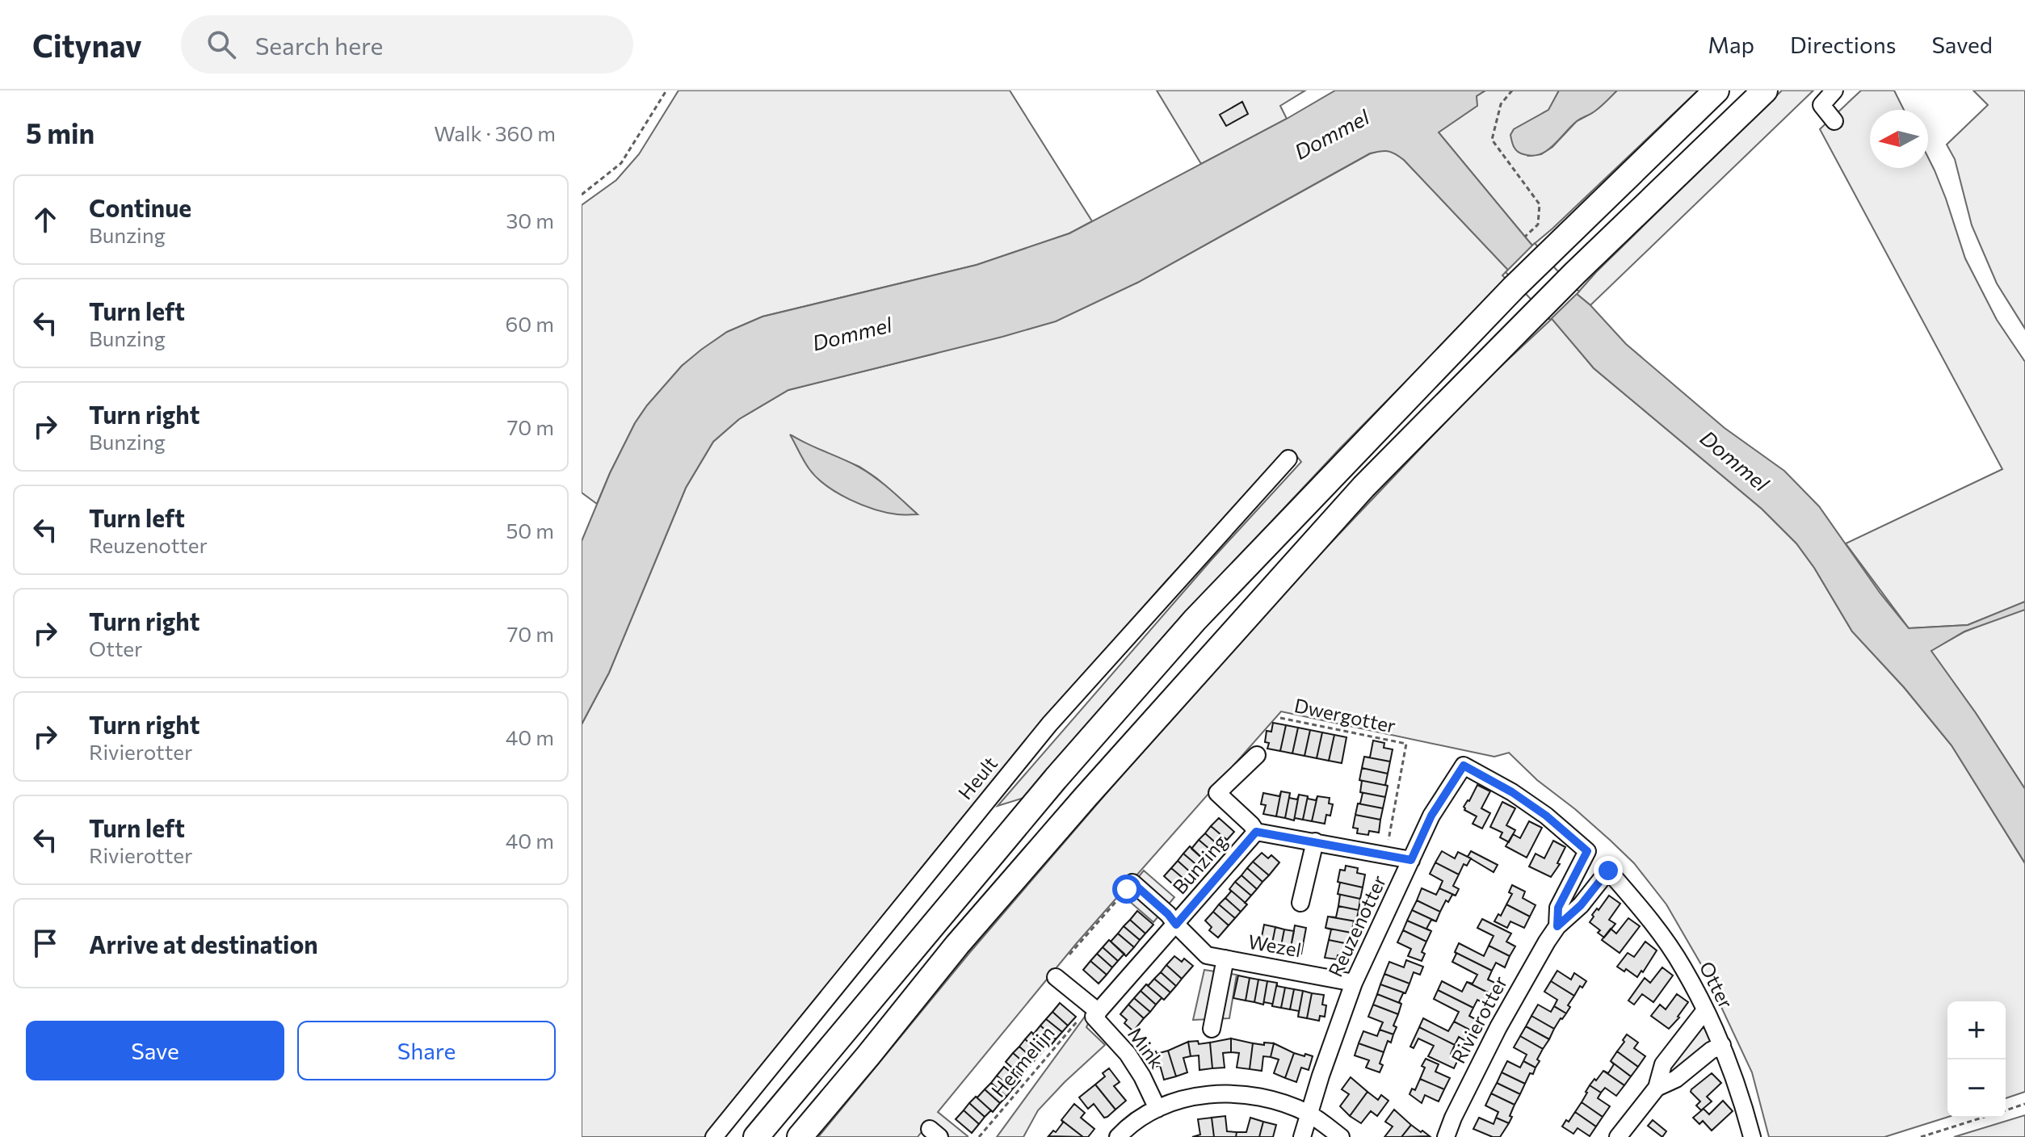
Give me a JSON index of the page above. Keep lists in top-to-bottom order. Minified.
{"streets":{"street":["Heult","Bunzing","Reuzenotter","Wezel","Otter","Rivierotter","Mink"],"path":["Dwergotter","Hermelijn"]},"crossings":[["Dwergotter","Bunzing"],["Bunzing","Reuzenotter"],["Bunzing","Wezel"],["Bunzing","Mink"],["Bunzing","Hermelijn"],["Reuzenotter","Wezel"],["Reuzenotter","Rivierotter"],["Otter","Rivierotter"],["Mink","Hermelijn"]],"water":["Dommel"],"north":"left","page":{"header":"Citynav","search":"Search here","nav":["Map","Directions","Saved"],"heading":["5 min","Walk · 360 m"],"list":[["Continue","Bunzing","30 m"],["Turn left","Bunzing","60 m"],["Turn right","Bunzing","70 m"],["Turn left","Reuzenotter","50 m"],["Turn right","Otter","70 m"],["Turn right","Rivierotter","40 m"],["Turn left","Rivierotter","40 m"],"Arrive at destination"],"buttons":["Save","Share"],"map_buttons":["+","−"]}}
